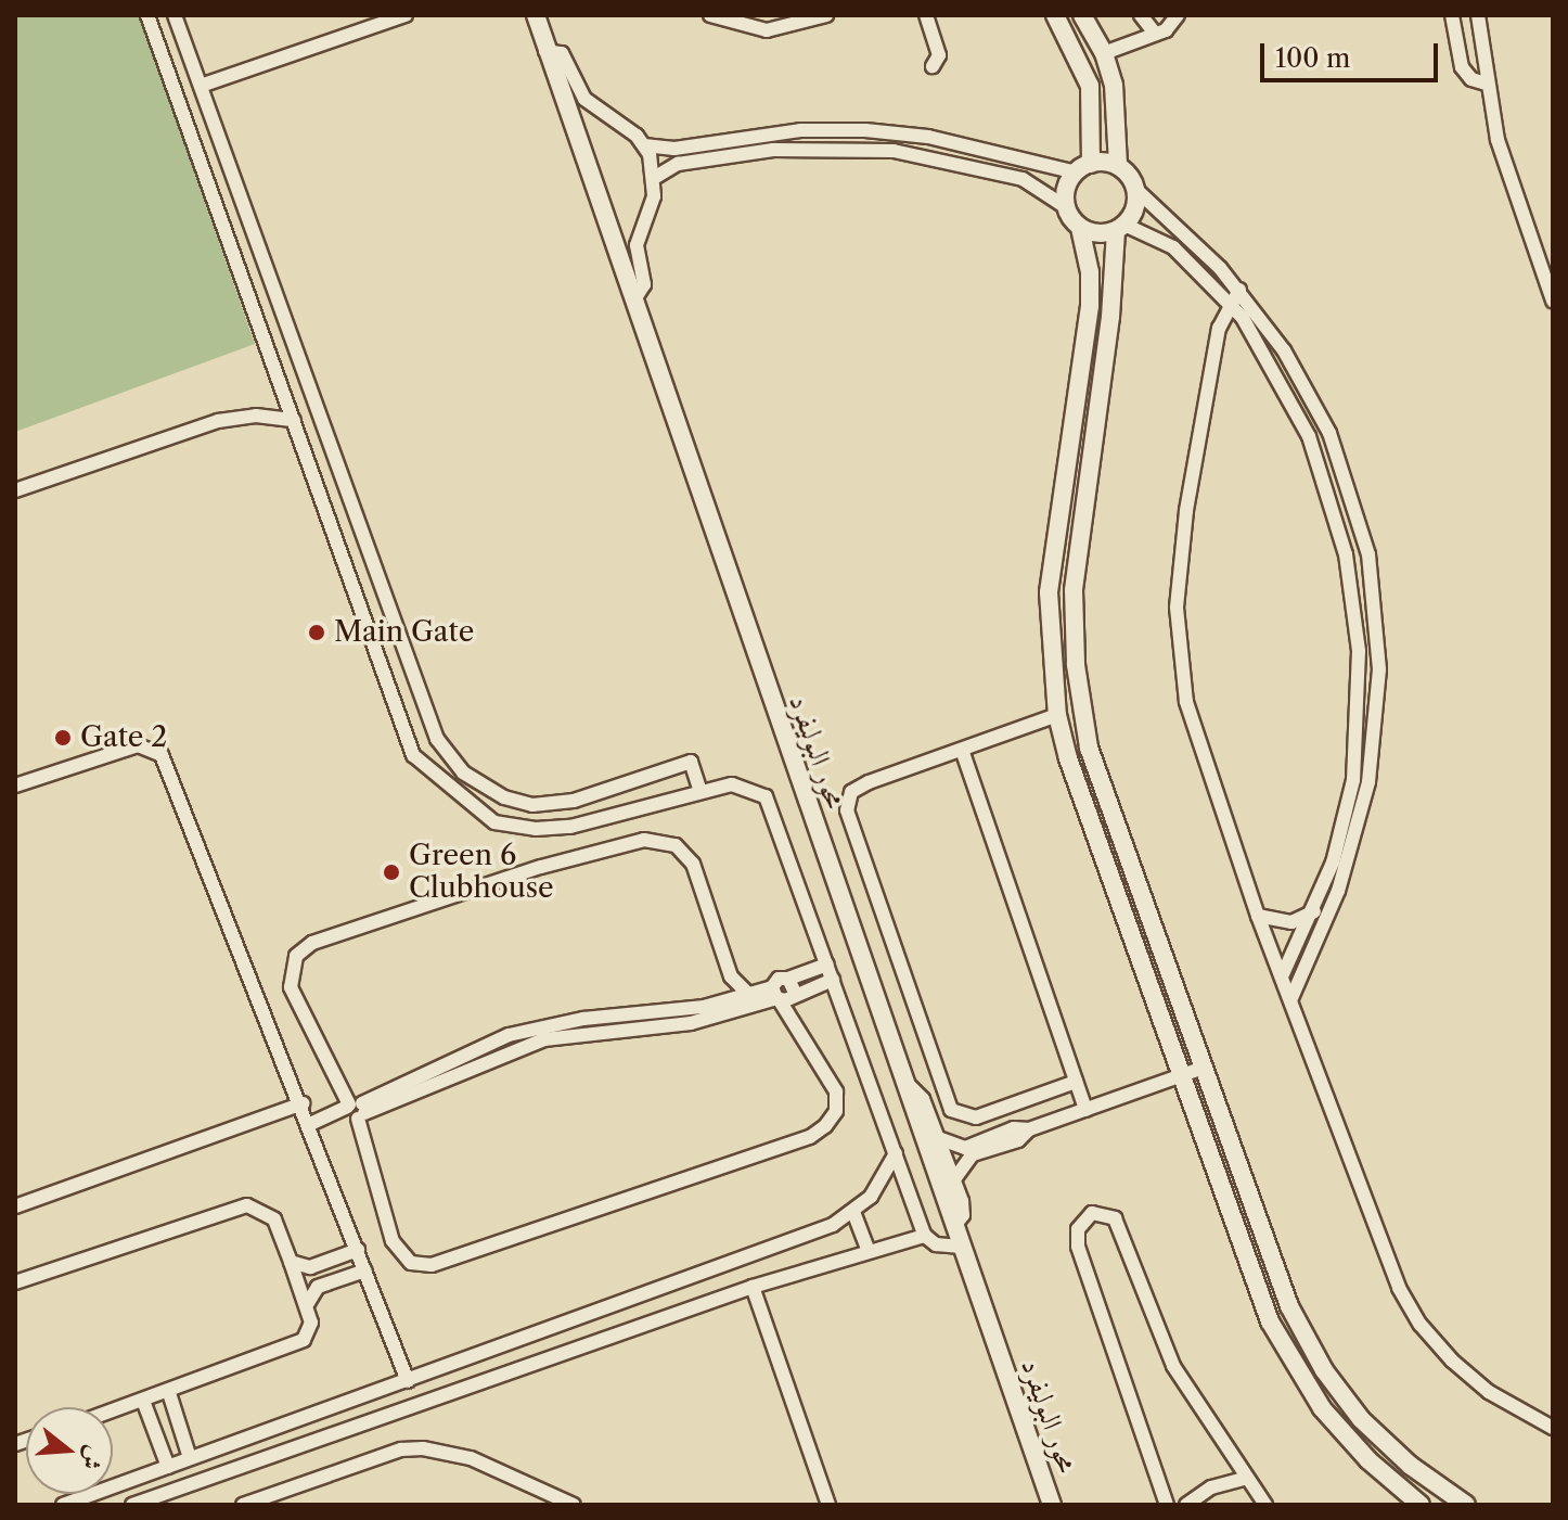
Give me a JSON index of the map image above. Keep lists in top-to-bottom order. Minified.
{"streets":{"street":["محور البوليفرد"]},"places":["Main Gate","Gate 2","Green 6 Clubhouse"],"scale_bar":"100 m","north":"right"}
